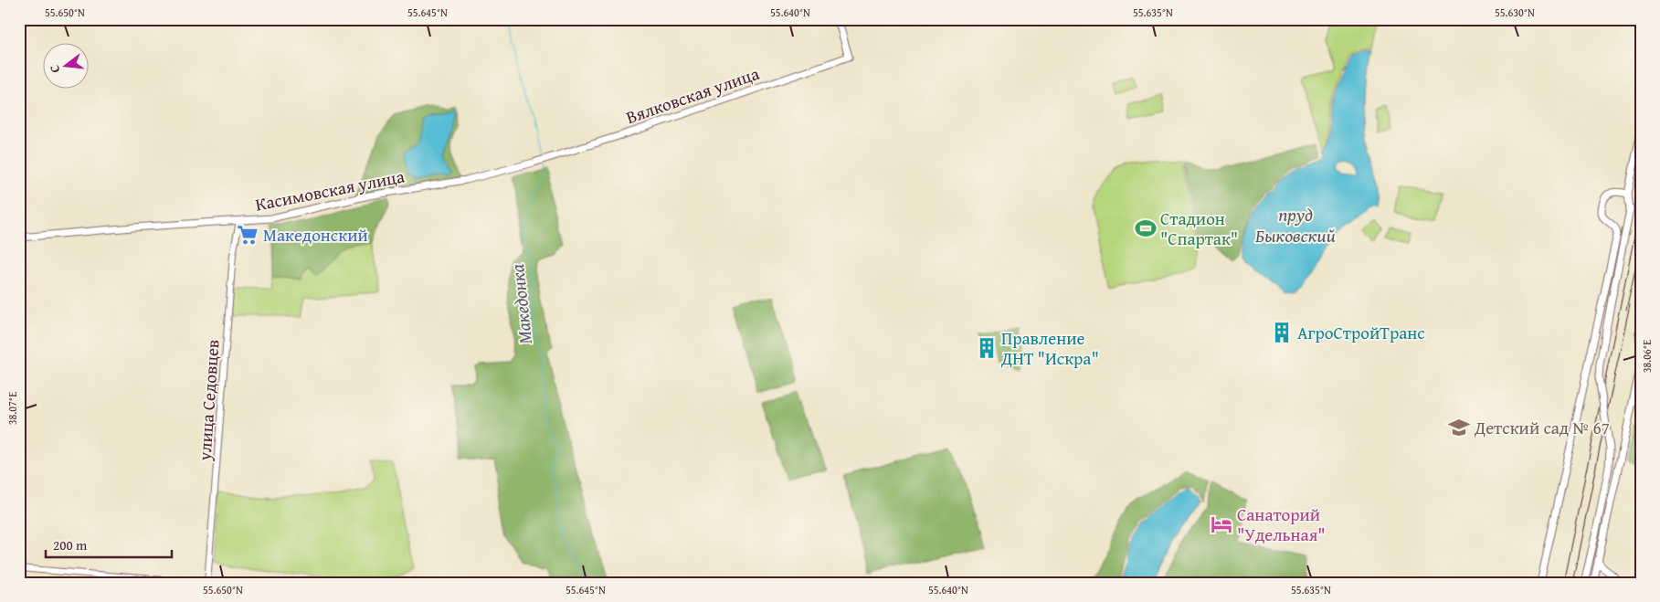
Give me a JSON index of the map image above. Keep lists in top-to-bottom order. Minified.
{"streets":{"main road":["Вялковская улица","Касимовская улица"],"street":["улица Седовцев"]},"crossings":[["Вялковская улица","Касимовская улица"],["Касимовская улица","улица Седовцев"]],"water":["пруд Быковский","Македонка"],"places":{"sports":["Стадион \"Спартак\""],"supermarket":["Македонский"],"building":["АгроСтройТранс","Правление ДНТ \"Искра\""],"school or university":["Детский сад № 67"],"hotel":["Санаторий \"Удельная\""]},"scale_bar":"200 m","north":"left","coordinates":["55.650°N","55.645°N","55.640°N","55.635°N","55.630°N","38.06°E","38.07°E"]}
